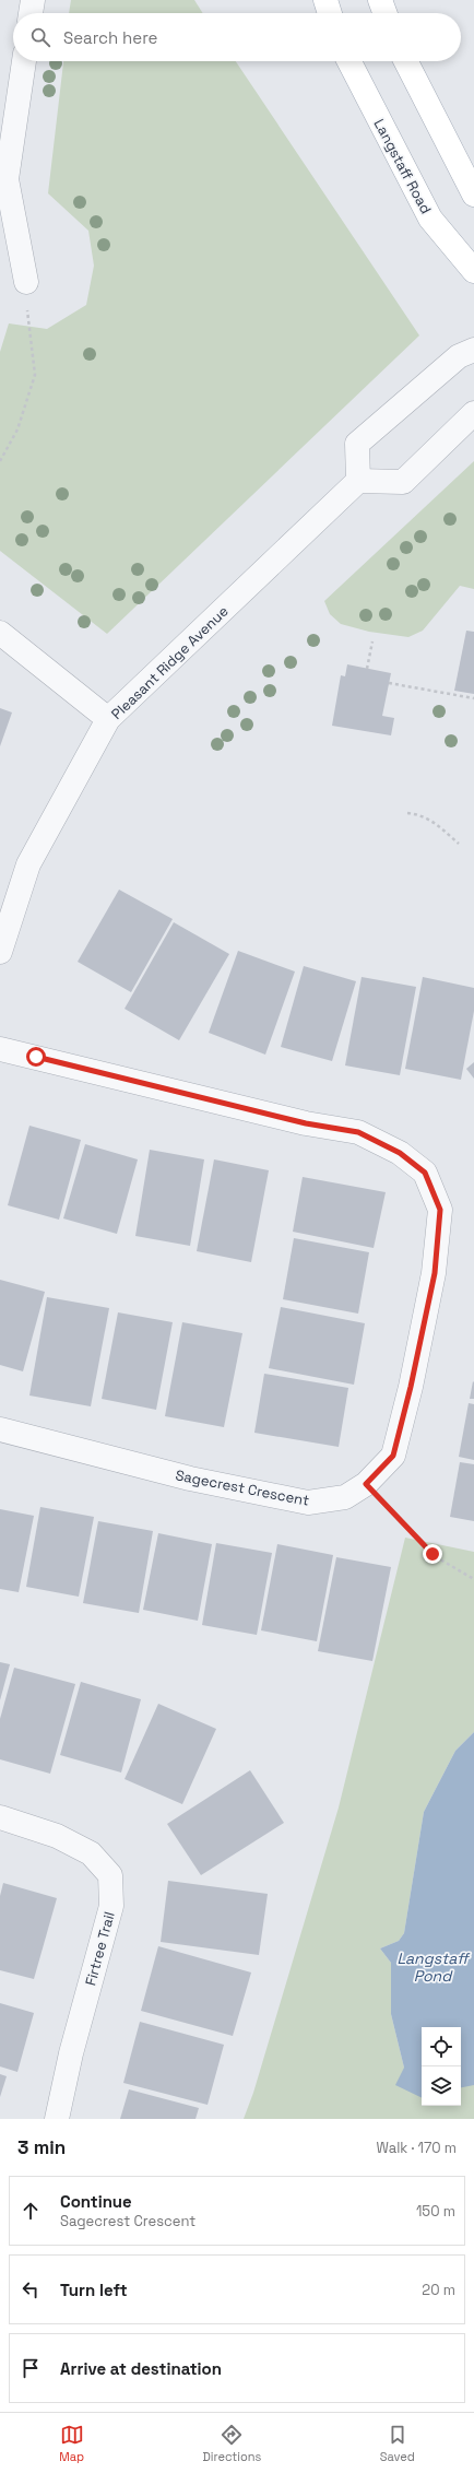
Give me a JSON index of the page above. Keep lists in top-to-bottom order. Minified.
{"streets":{"main road":["Langstaff Road"],"street":["Pleasant Ridge Avenue","Sagecrest Crescent","Firtree Trail"]},"water":["Langstaff Pond"],"page":{"search":"Search here","heading":["3 min","Walk · 170 m"],"list":[["Continue","Sagecrest Crescent","150 m"],["Turn left","20 m"],"Arrive at destination"],"nav":["Map","Directions","Saved"]}}
